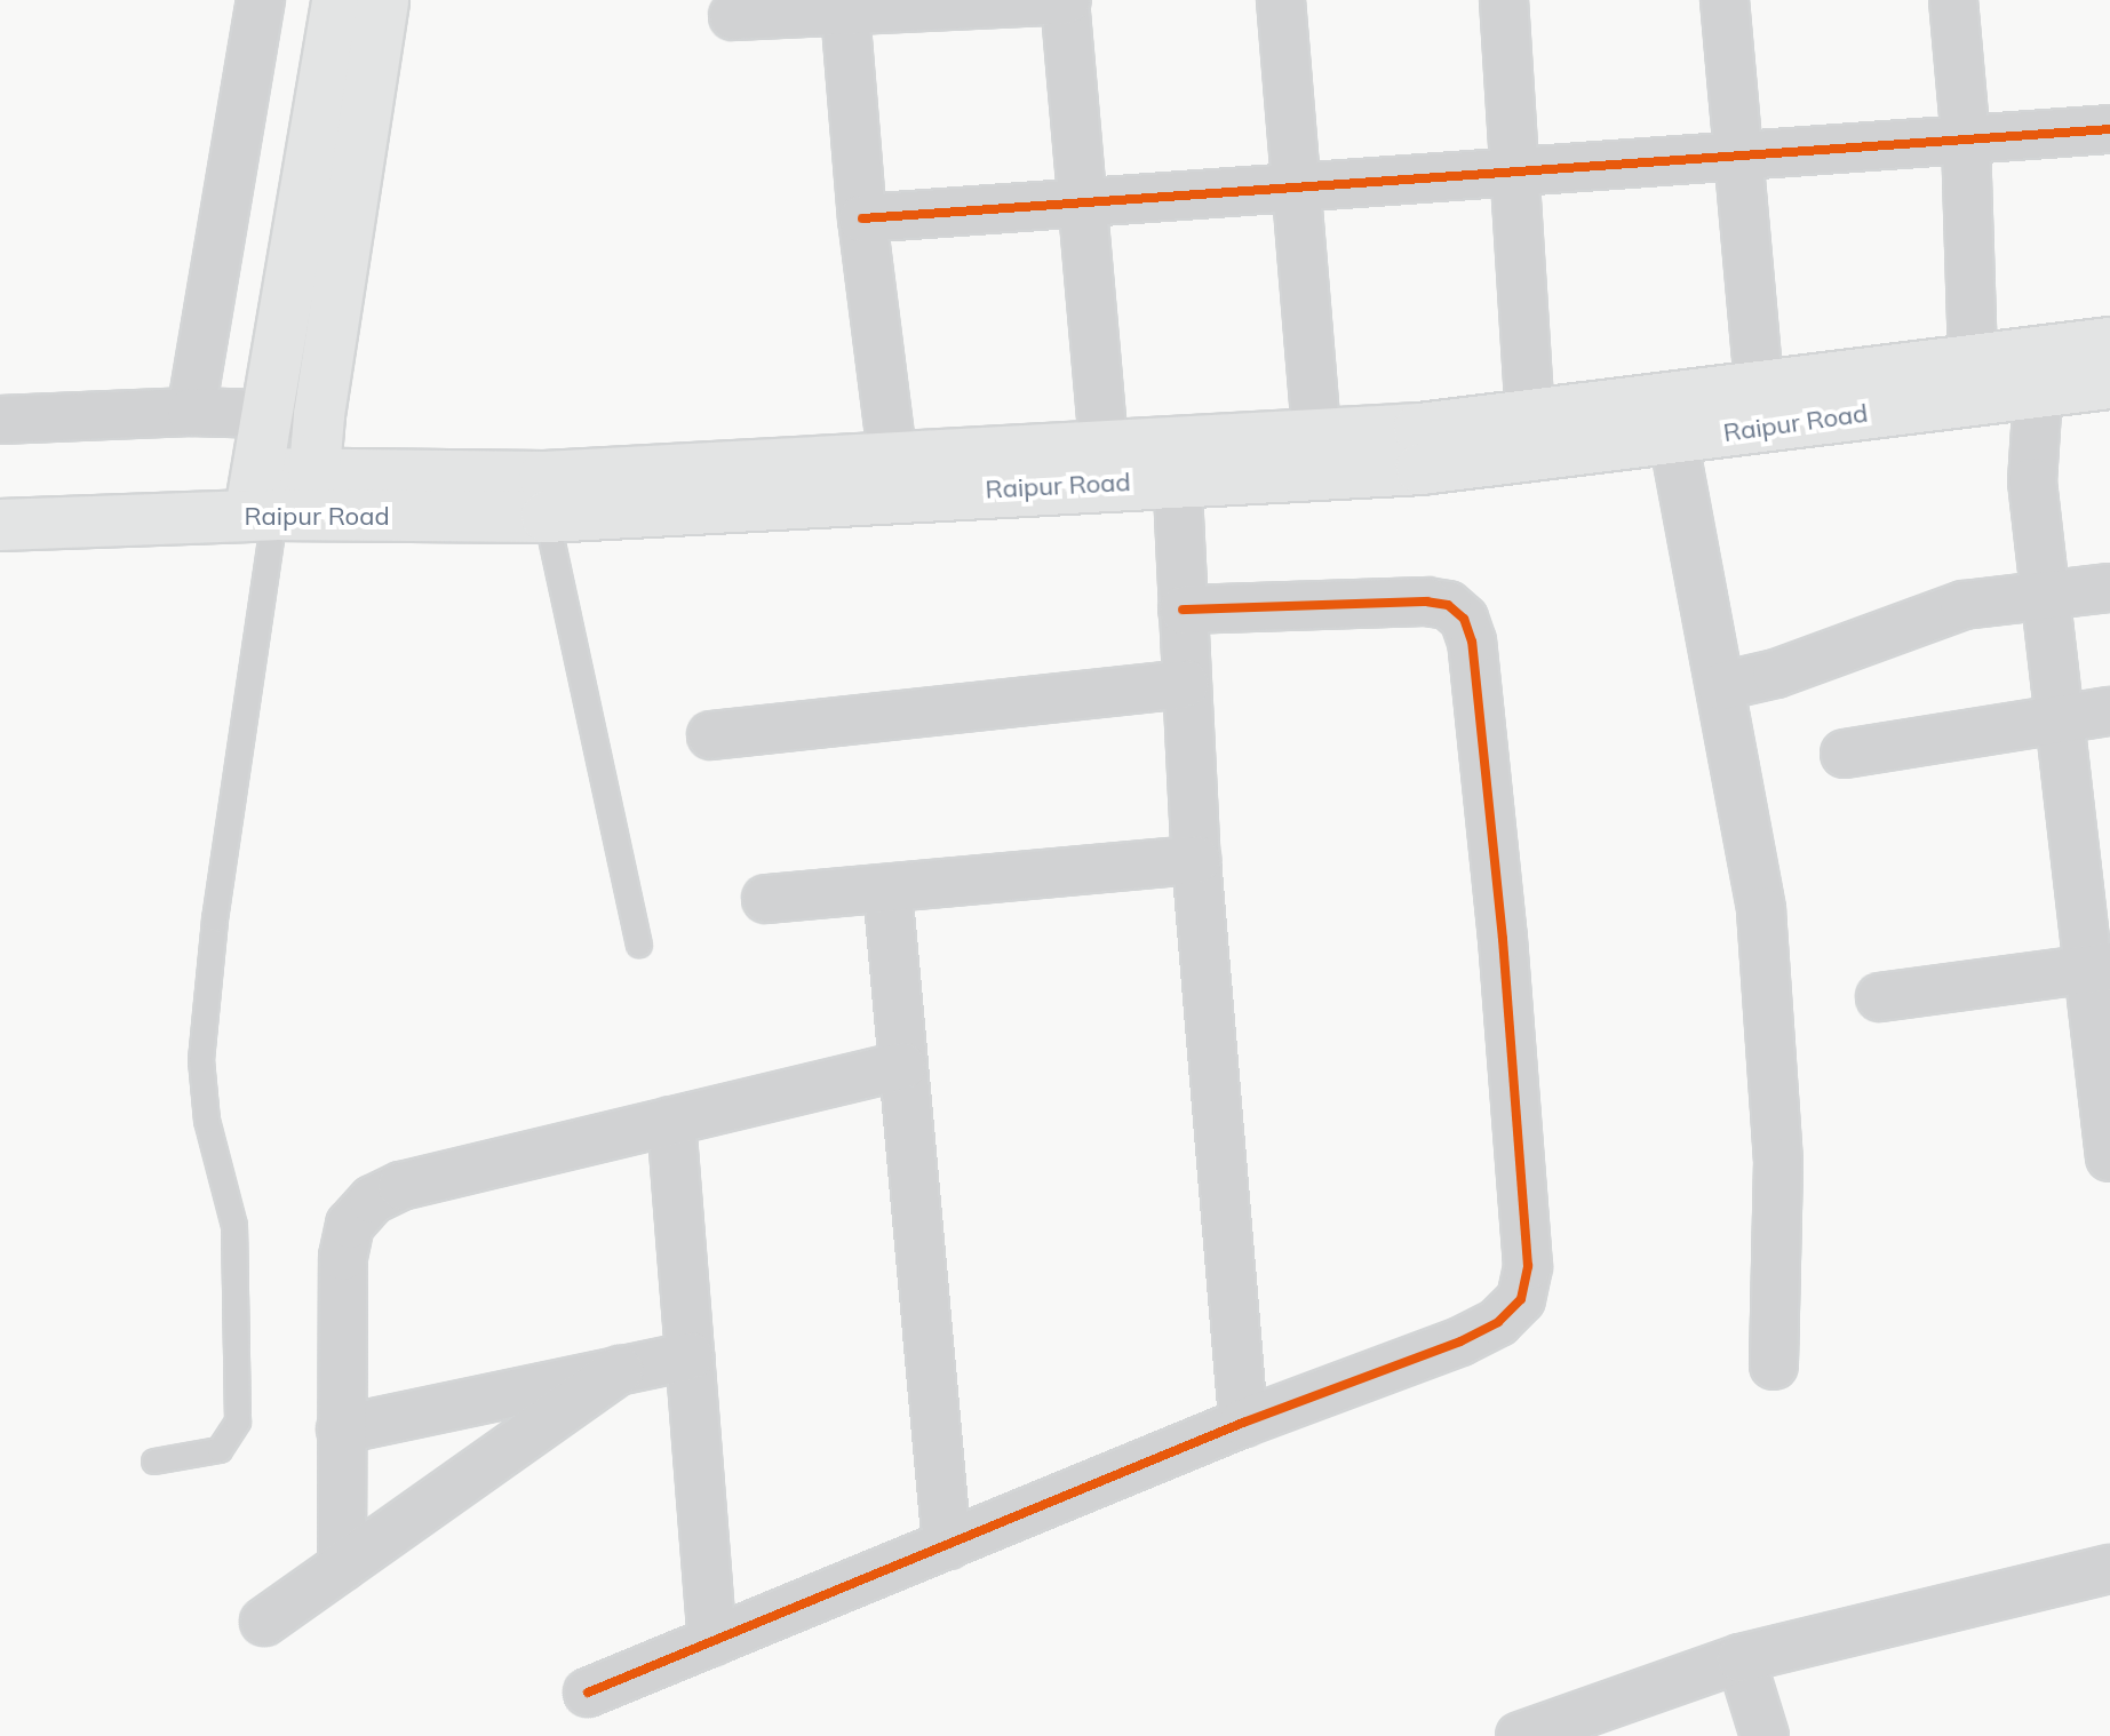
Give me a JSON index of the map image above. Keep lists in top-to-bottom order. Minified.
{"streets":{"main road":["Raipur Road"]}}
